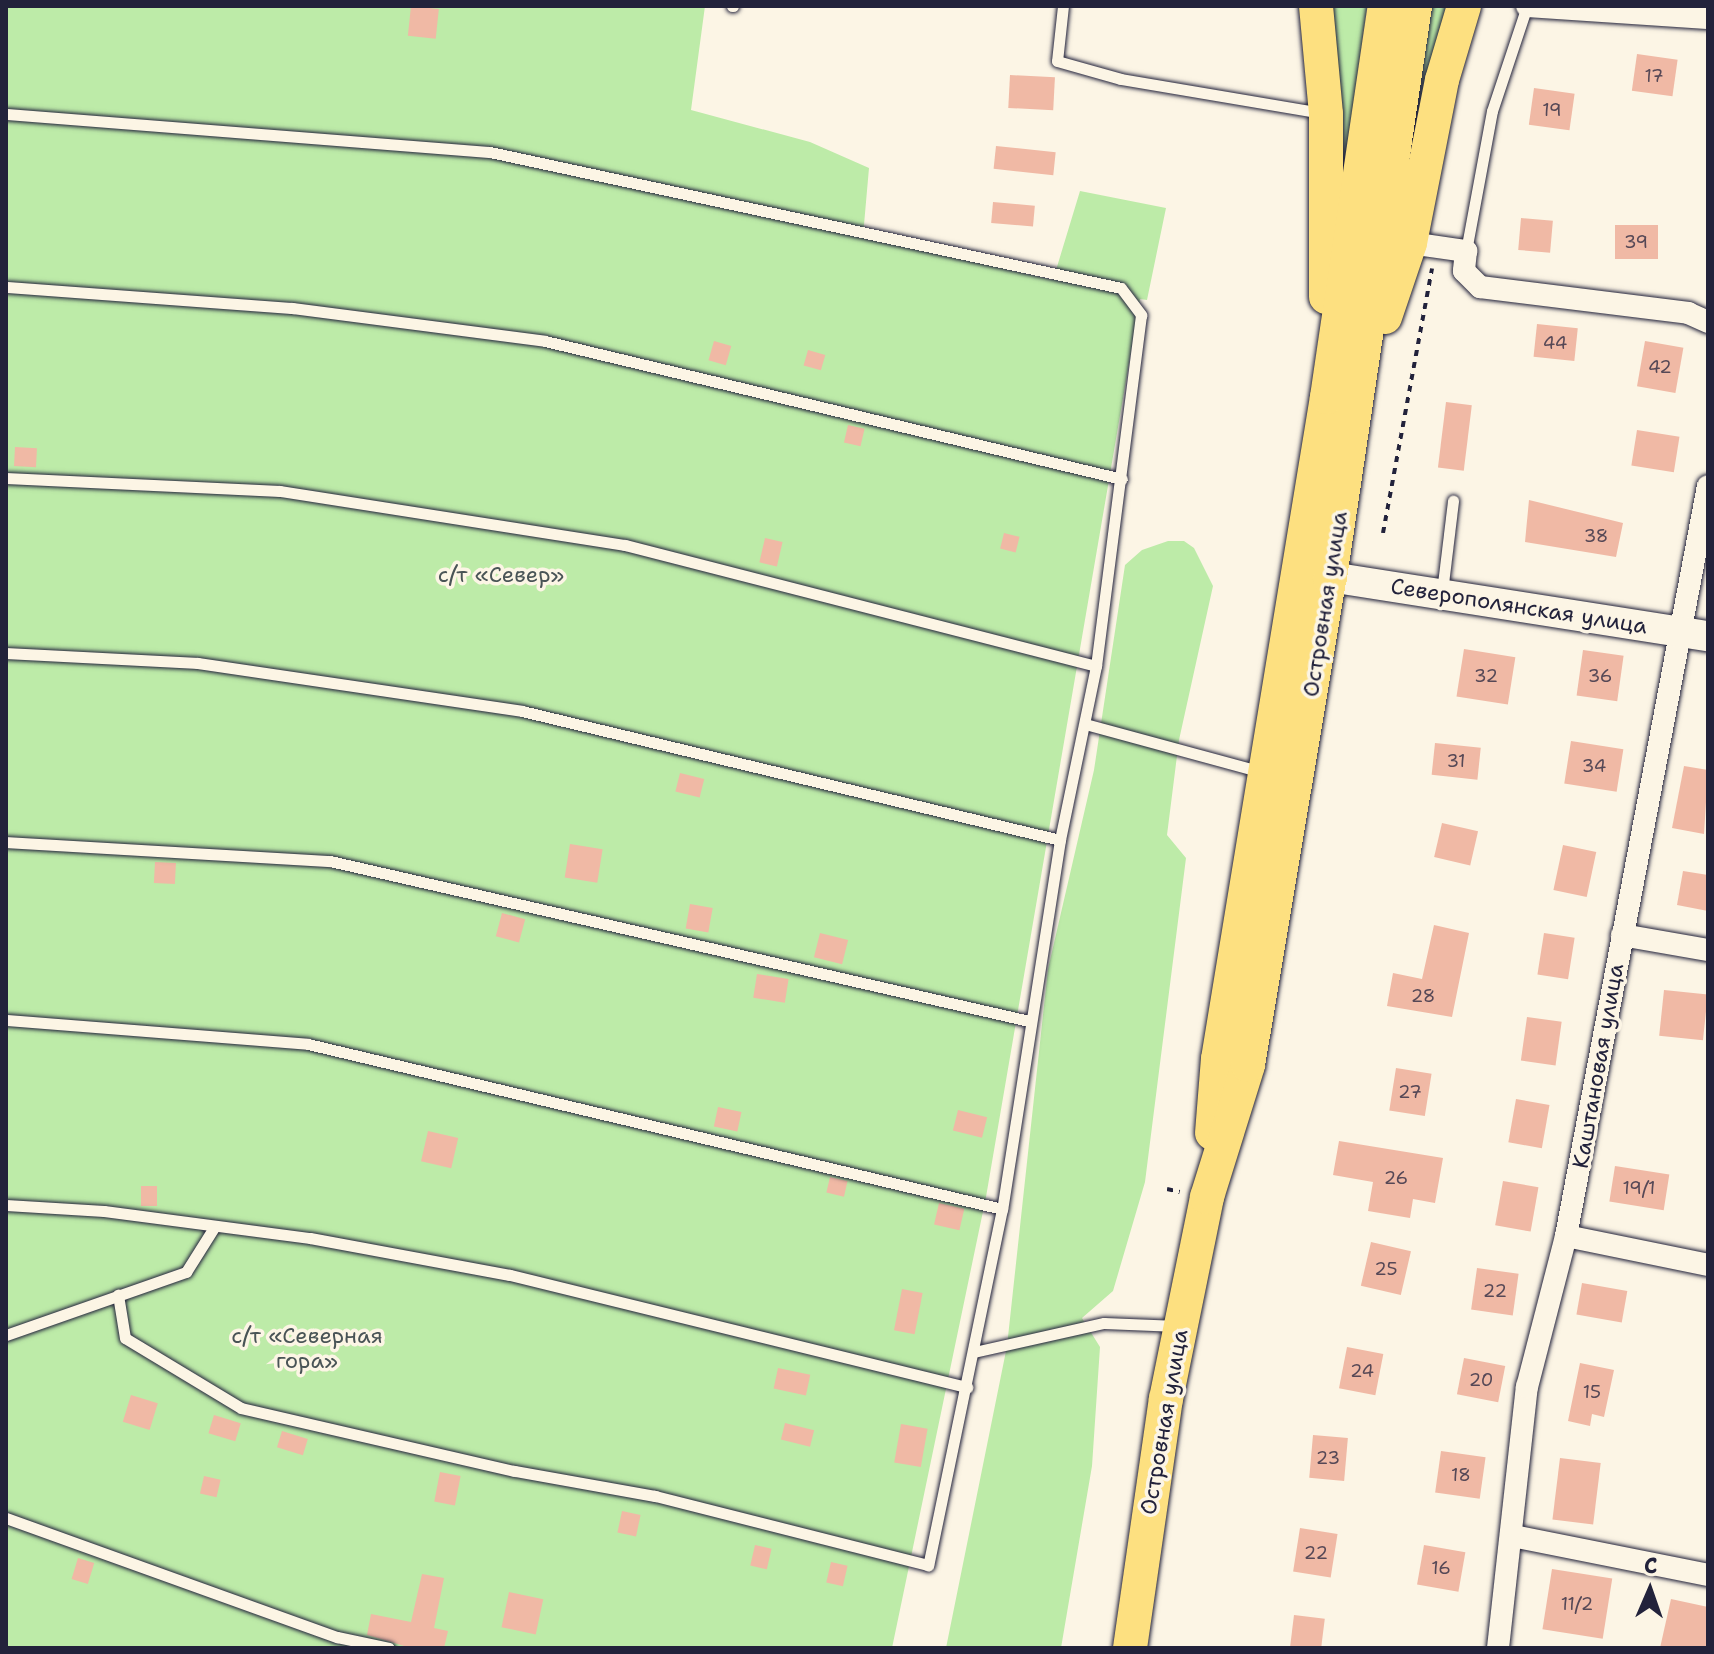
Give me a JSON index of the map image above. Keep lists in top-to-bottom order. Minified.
{"streets":{"main road":["Островная улица"],"street":["Северополянская улица","Каштановая улица"]},"crossings":[["Островная улица","Северополянская улица"],["Северополянская улица","Каштановая улица"]],"parks":["с/т «Север»","с/т «Северная гора»"],"house_numbers":["17","19","39","44","42","38","32","36","31","34","28","27","26","19/1","25","22","24","20","15","23","18","22","16","11/2"],"north":"top"}
